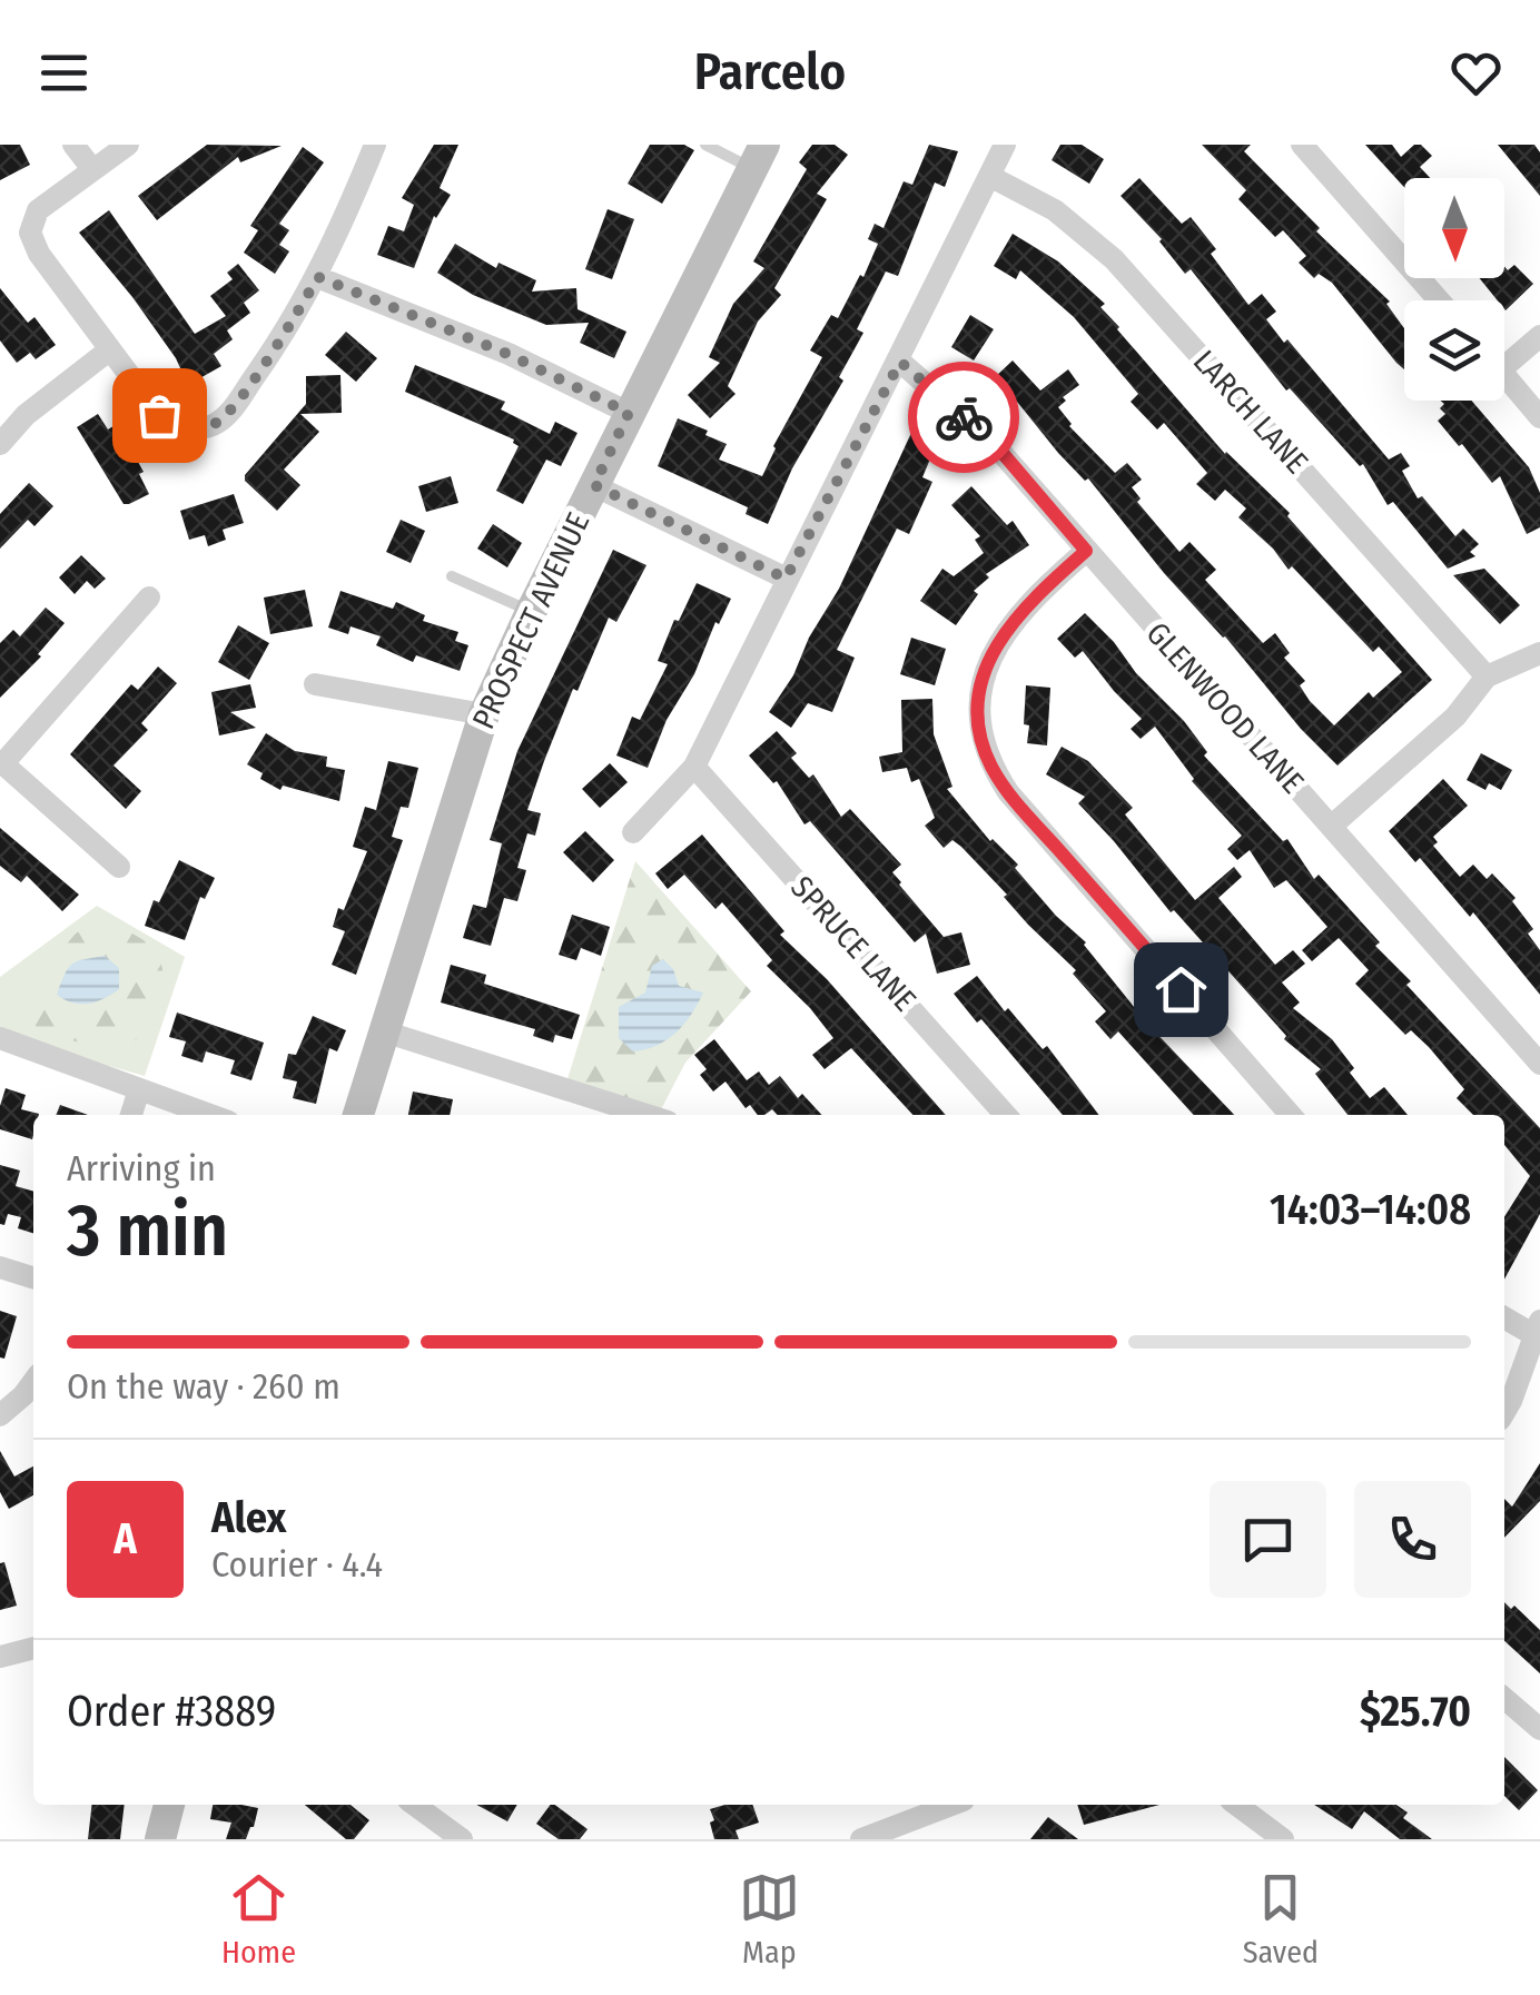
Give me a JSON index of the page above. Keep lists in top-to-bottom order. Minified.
{"streets":{"street":["LARCH LANE","PROSPECT AVENUE","GLENWOOD LANE","SPRUCE LANE"]},"north":"bottom","page":{"header":"Parcelo","heading":["3 min","Arriving in","14:03–14:08"],"panel":["Alex","Courier · 4.4","Order #3889","$25.70"],"bar":"On the way · 260 m","round":"A","tabs":["Home","Map","Saved"]}}
